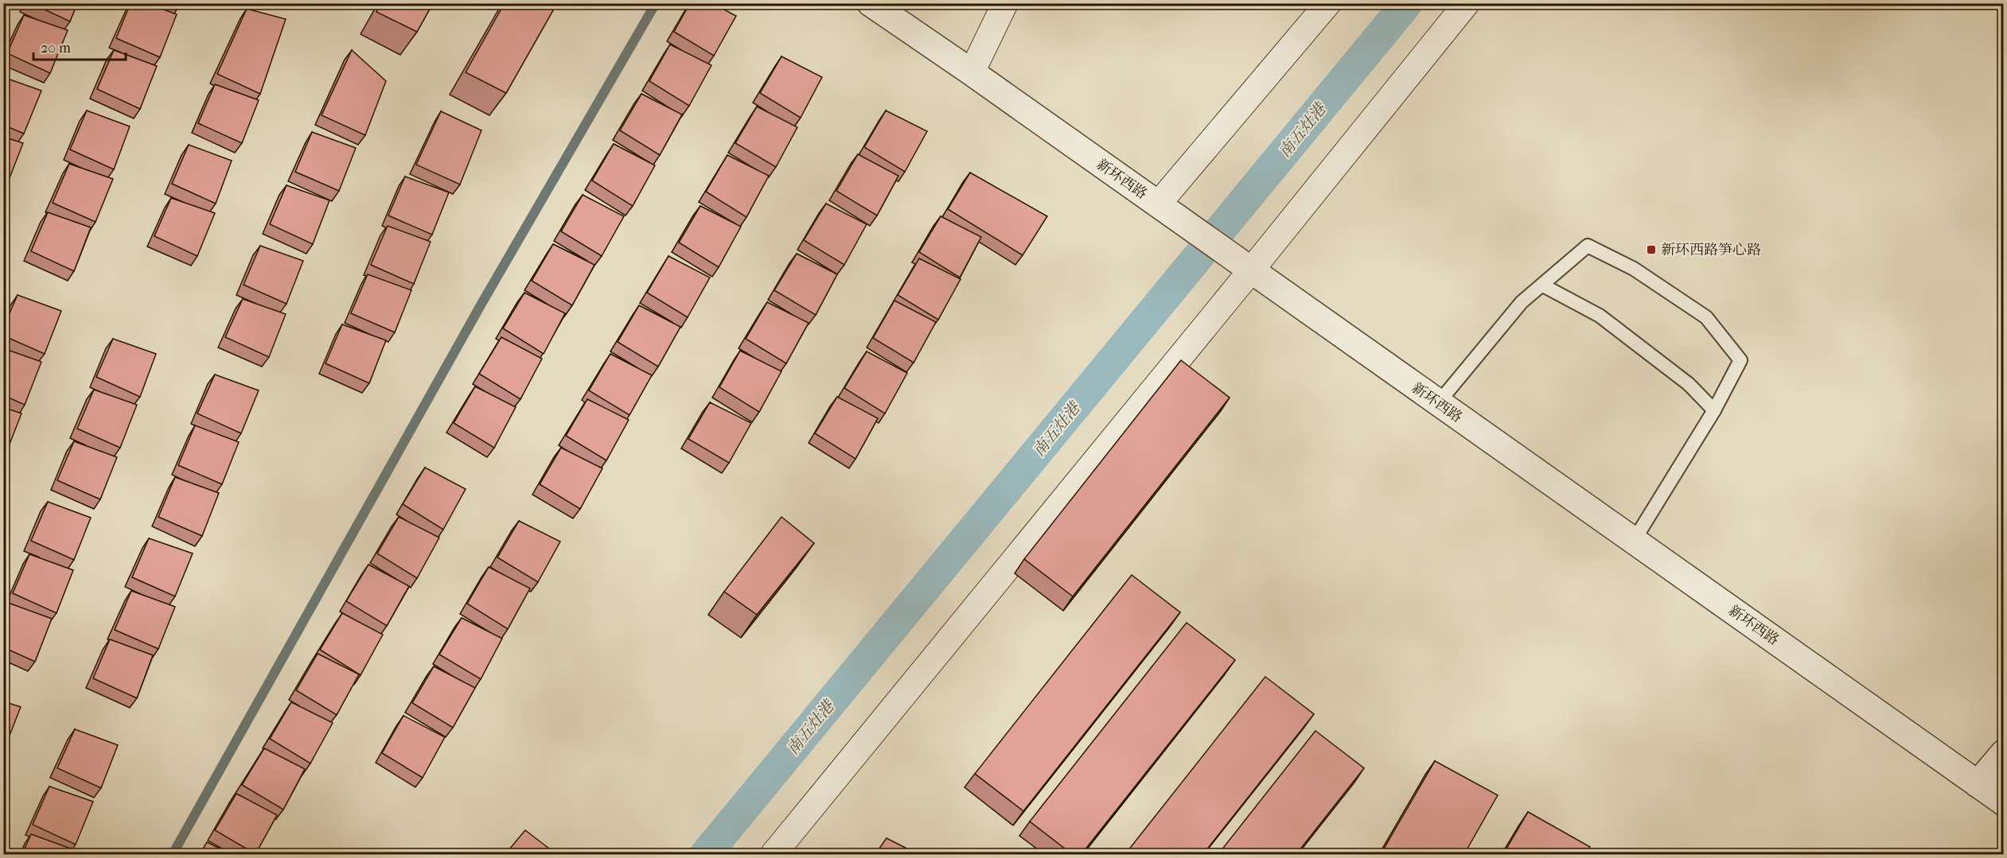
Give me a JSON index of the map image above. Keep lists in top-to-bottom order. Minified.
{"streets":{"street":["新环西路"]},"water":["南五灶港"],"places":{"transit":["新环西路笋心路"]},"scale_bar":"20 m"}
